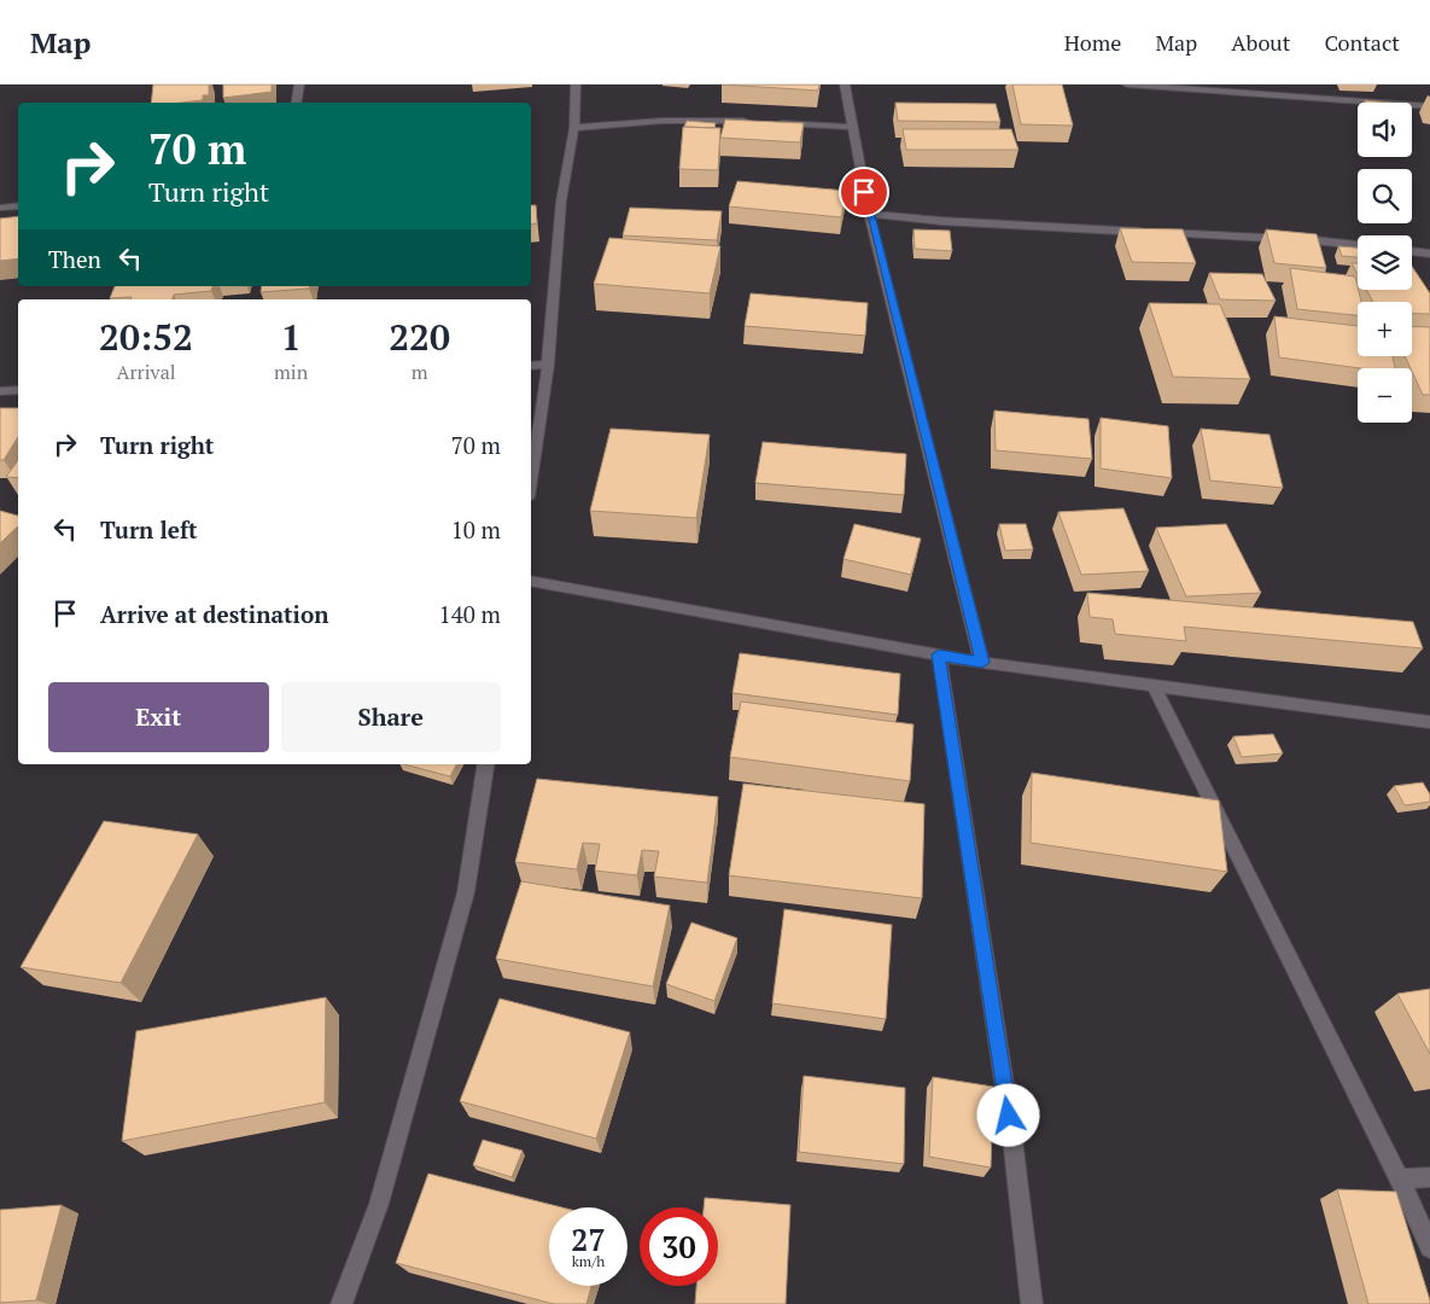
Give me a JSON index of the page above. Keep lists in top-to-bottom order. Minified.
{"page":{"header":"Map","nav":["Home","Map","About","Contact"],"map_buttons":["+","−"],"turn":["70 m","Turn right"],"then":"Then","eta":["20:52","Arrival","1","min","220","m"],"list":[{"name":"Turn right","value":"70 m"},{"name":"Turn left","value":"10 m"},{"name":"Arrive at destination","value":"140 m"}],"buttons":["Exit","Share"],"speed":"27 km/h","limit":"30"}}
